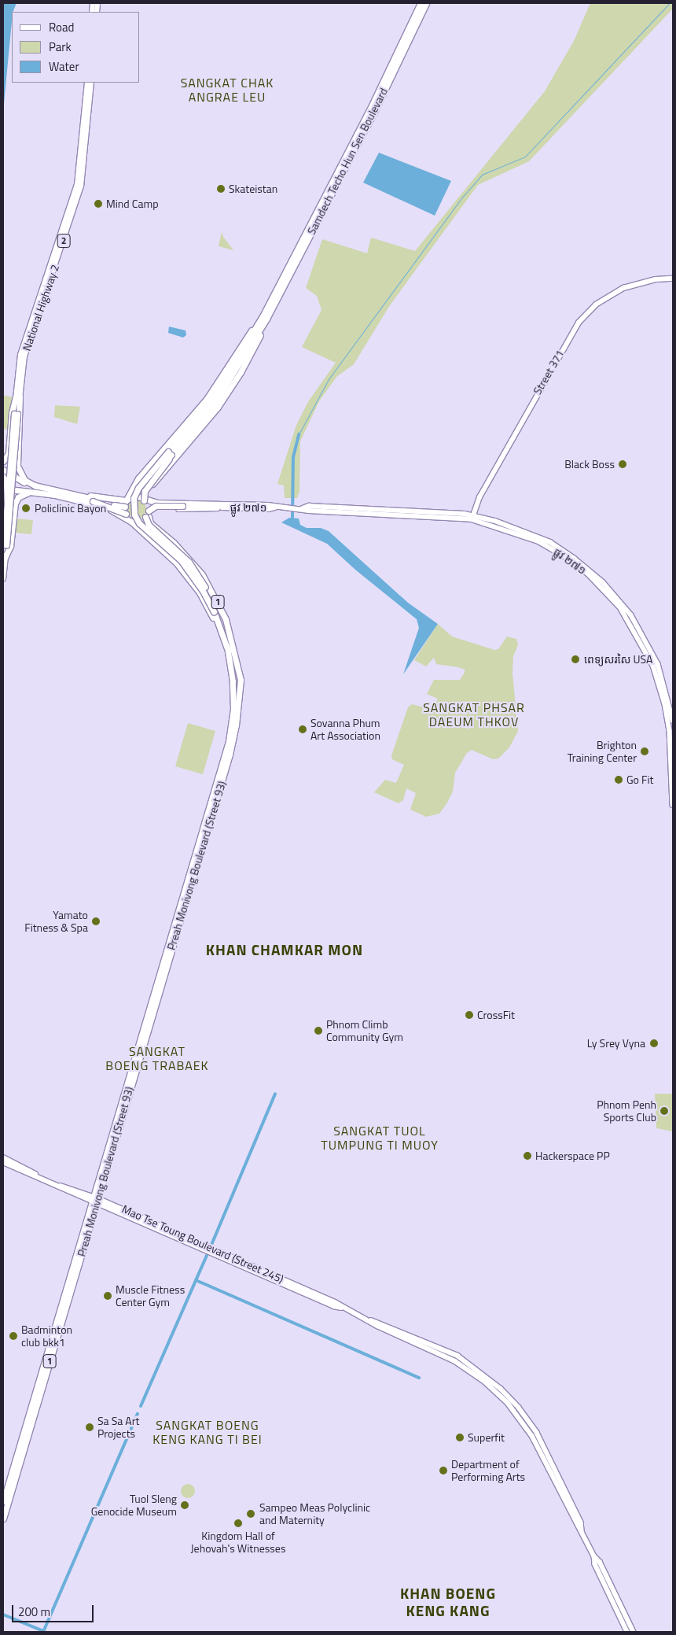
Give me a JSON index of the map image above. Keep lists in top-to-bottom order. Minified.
{"streets":{"highway":["Samdech Techo Hun Sen Boulevard","1","Preah Monivong Boulevard (Street 93)"],"main road":["2","National Highway 2","Street 371","ផ្លូវ ២៧១","Mao Tse Toung Boulevard (Street 245)"]},"crossings":[["2","National Highway 2"],["Street 371","ផ្លូវ ២៧១"],["1","Preah Monivong Boulevard (Street 93)"],["Preah Monivong Boulevard (Street 93)","Mao Tse Toung Boulevard (Street 245)"]],"districts":["SANGKAT CHAK ANGRAE LEU","SANGKAT PHSAR DAEUM THKOV","KHAN CHAMKAR MON","SANGKAT BOENG TRABAEK","SANGKAT TUOL TUMPUNG TI MUOY","SANGKAT BOENG KENG KANG TI BEI","KHAN BOENG KENG KANG"],"places":["Skateistan","Mind Camp","Black Boss","Policlinic Bayon","ពេទ្យសរសៃ USA","Sovanna Phum Art Association","Brighton Training Center","Go Fit","Yamato Fitness & Spa","CrossFit","Phnom Climb Community Gym","Ly Srey Vyna","Phnom Penh Sports Club","Hackerspace PP","Muscle Fitness Center Gym","Badminton club bkk1","Sa Sa Art Projects","Superfit","Department of Performing Arts","Tuol Sleng Genocide Museum","Sampeo Meas Polyclinic and Maternity","Kingdom Hall of Jehovah's Witnesses"],"legend":["Road","Park","Water"],"scale_bar":"200 m"}
